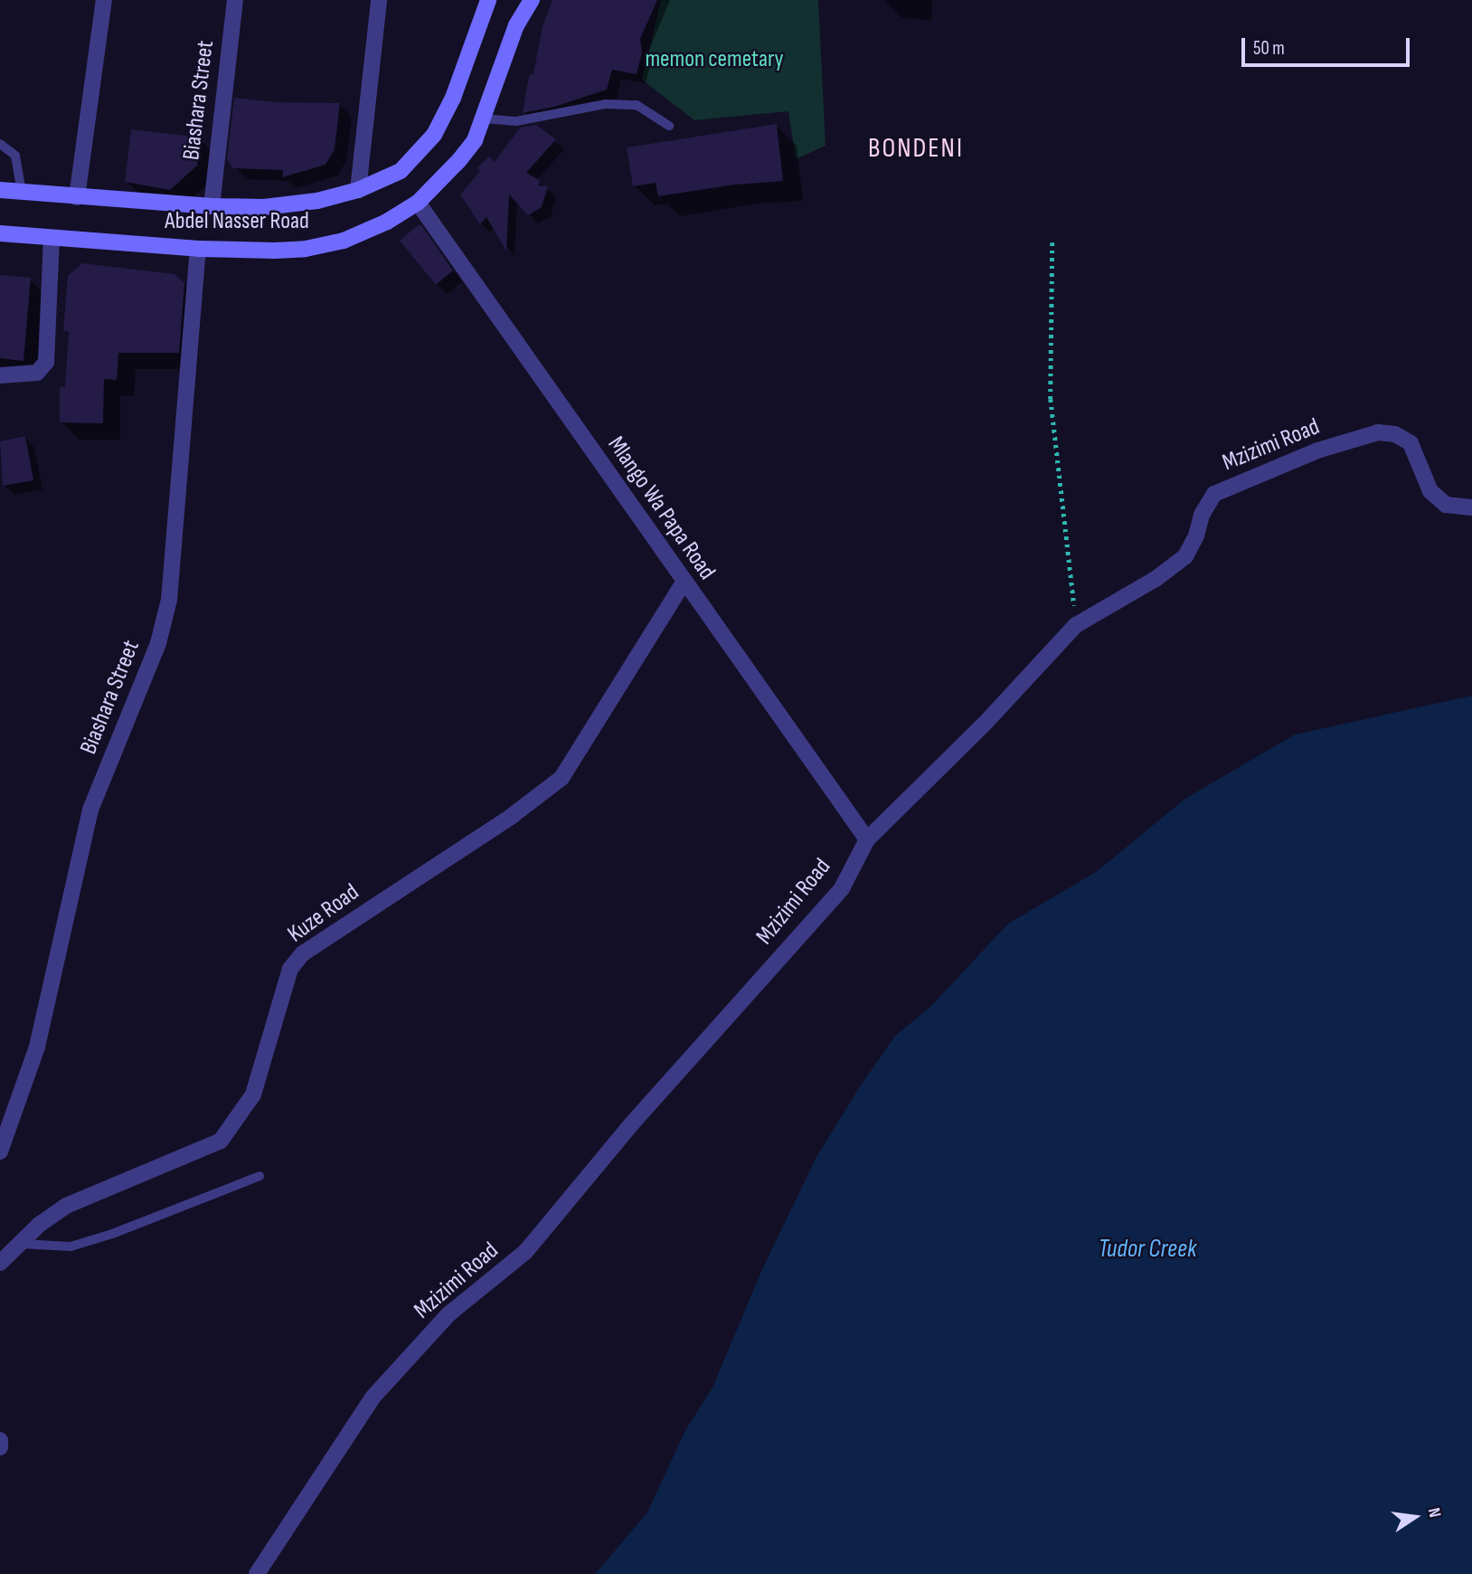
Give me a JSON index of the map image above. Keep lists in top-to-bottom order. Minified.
{"streets":{"main road":["Abdel Nasser Road"],"street":["Biashara Street","Mzizimi Road","Mlango Wa Papa Road","Kuze Road"]},"crossings":[["Biashara Street","Abdel Nasser Road"],["Abdel Nasser Road","Mlango Wa Papa Road"],["Mzizimi Road","Mlango Wa Papa Road"],["Mlango Wa Papa Road","Kuze Road"]],"districts":["BONDENI"],"water":["Tudor Creek"],"parks":["memon cemetary"],"scale_bar":"50 m","north":"right"}
